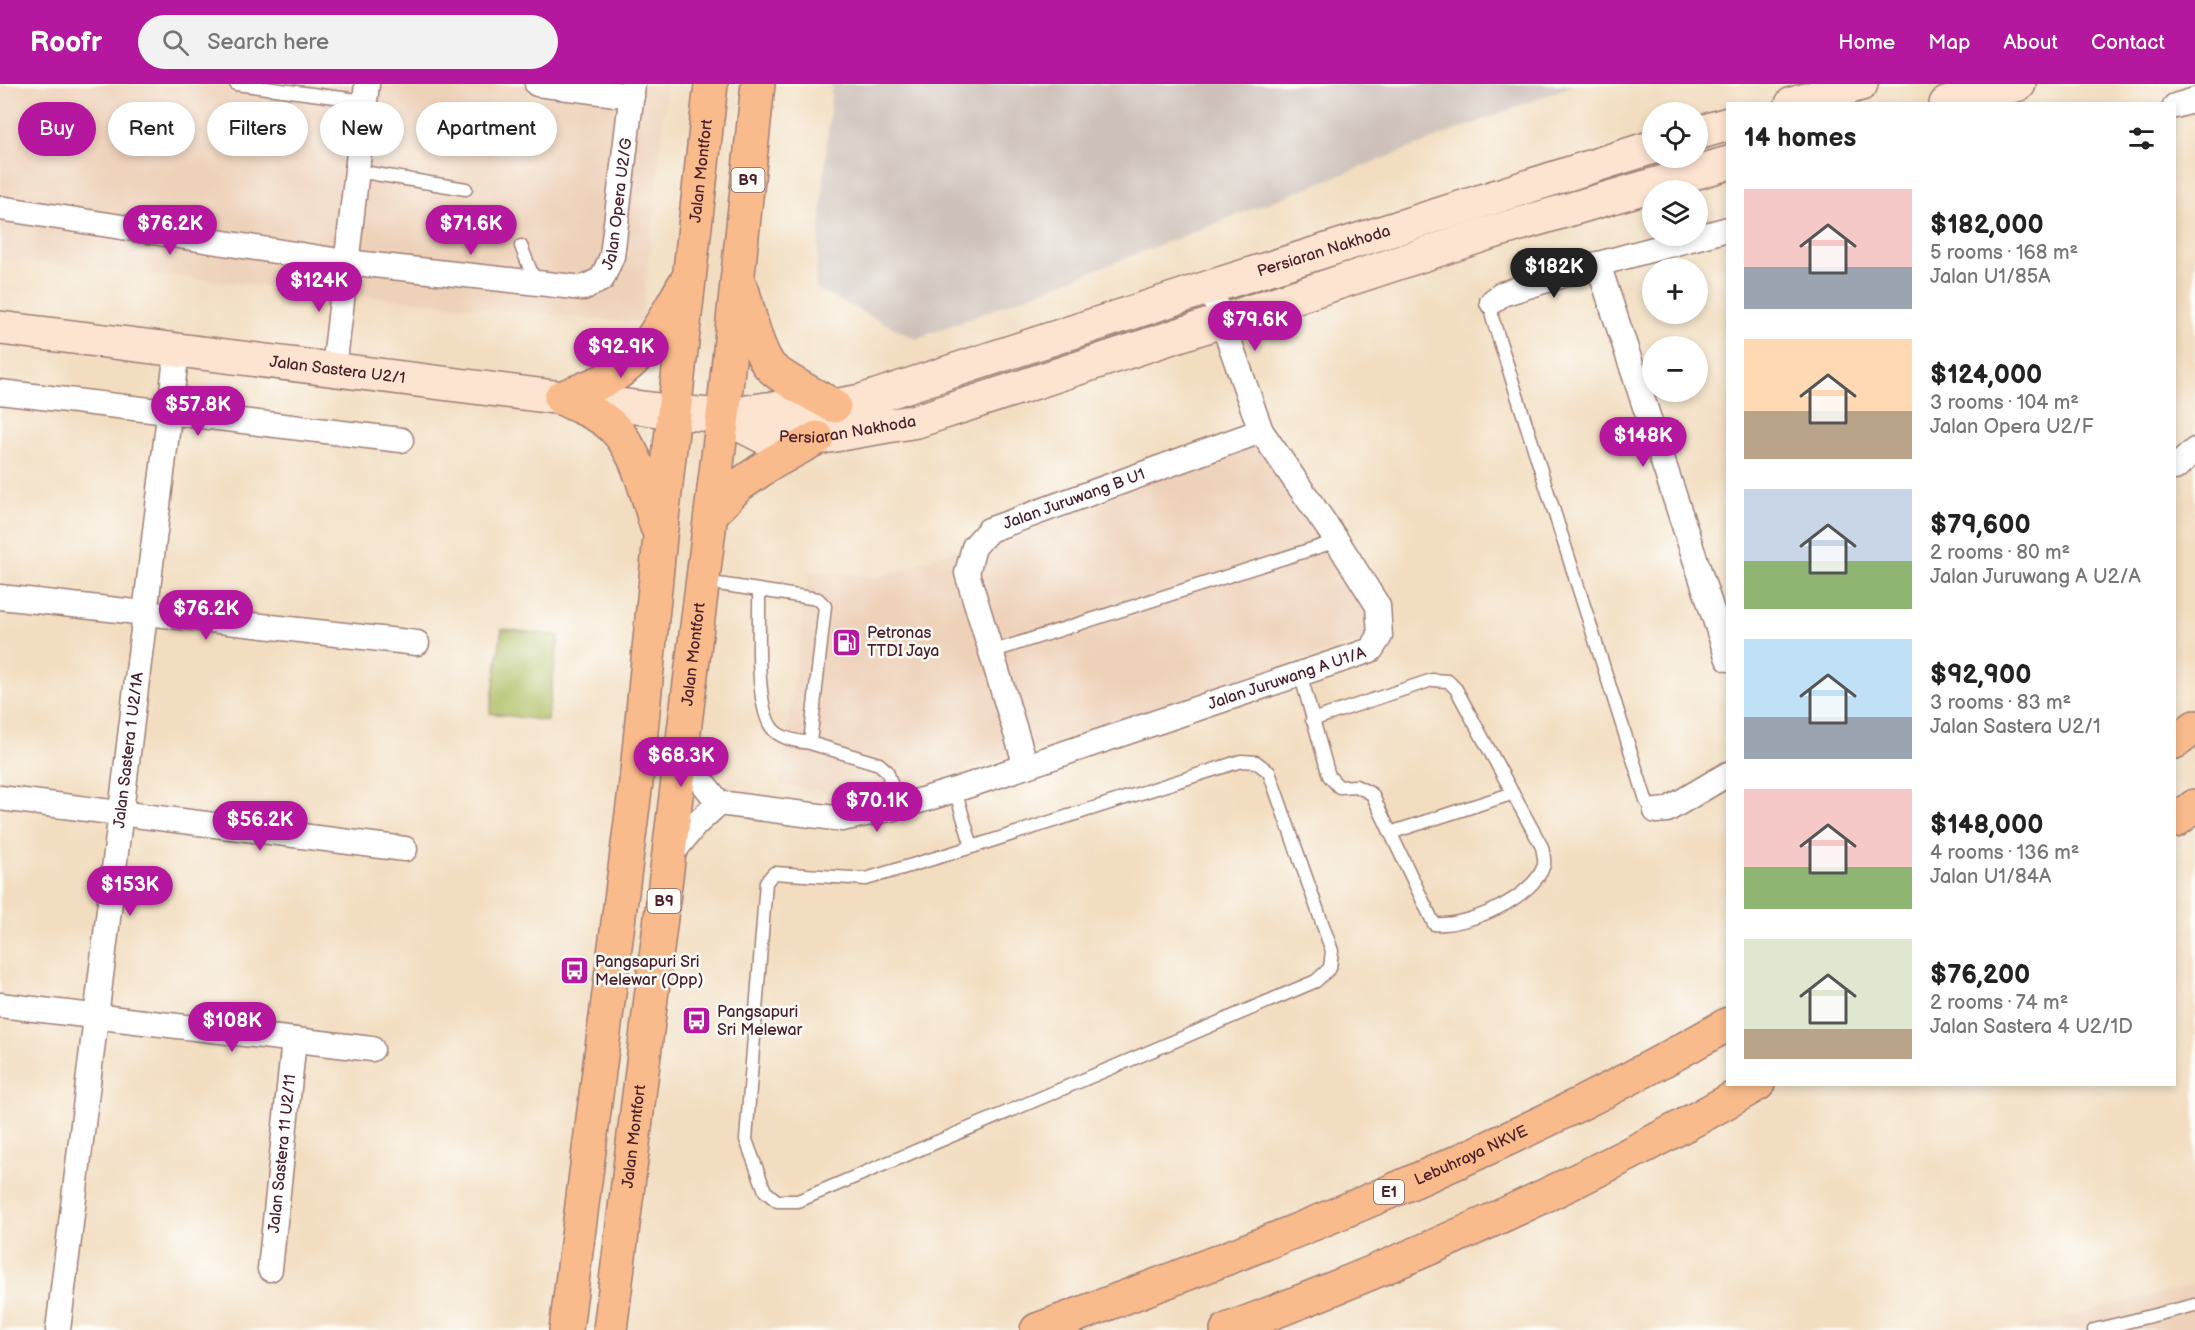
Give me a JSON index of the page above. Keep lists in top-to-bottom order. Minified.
{"streets":{"main road":["Jalan Montfort","B9","Lebuhraya NKVE","E1"],"street":["Jalan Opera U2/G","Persiaran Nakhoda","Jalan Sastera U2/1","Jalan Juruwang B U1","Jalan Juruwang A U1/A","Jalan Sastera 1 U2/1A","Jalan Sastera 11 U2/11"]},"crossings":[["Jalan Montfort","Persiaran Nakhoda"],["Jalan Montfort","Jalan Sastera U2/1"],["Persiaran Nakhoda","Jalan Sastera U2/1"],["Persiaran Nakhoda","Jalan Juruwang A U1/A"],["Jalan Sastera U2/1","Jalan Sastera 1 U2/1A"],["Jalan Juruwang B U1","Jalan Juruwang A U1/A"]],"places":{"fuel station":["Petronas TTDI Jaya"],"bus stop":["Pangsapuri Sri Melewar (Opp)","Pangsapuri Sri Melewar"]},"page":{"header":"Roofr","search":"Search here","nav":["Home","Map","About","Contact"],"map_buttons":["+","−"],"chip":["Buy","Rent","Filters","New","Apartment"],"heading":"14 homes","list":[{"name":"$182,000","note":"5 rooms · 168 m² · Jalan U1/85A"},{"name":"$124,000","note":"3 rooms · 104 m² · Jalan Opera U2/F"},{"name":"$79,600","note":"2 rooms · 80 m² · Jalan Juruwang A U2/A"},{"name":"$92,900","note":"3 rooms · 83 m² · Jalan Sastera U2/1"},{"name":"$148,000","note":"4 rooms · 136 m² · Jalan U1/84A"},{"name":"$76,200","note":"2 rooms · 74 m² · Jalan Sastera 4 U2/1D"}],"price":["$76.2K","$71.6K","$182K","$124K","$79.6K","$92.9K","$57.8K","$148K","$76.2K","$68.3K","$70.1K","$56.2K","$153K","$108K"]}}
